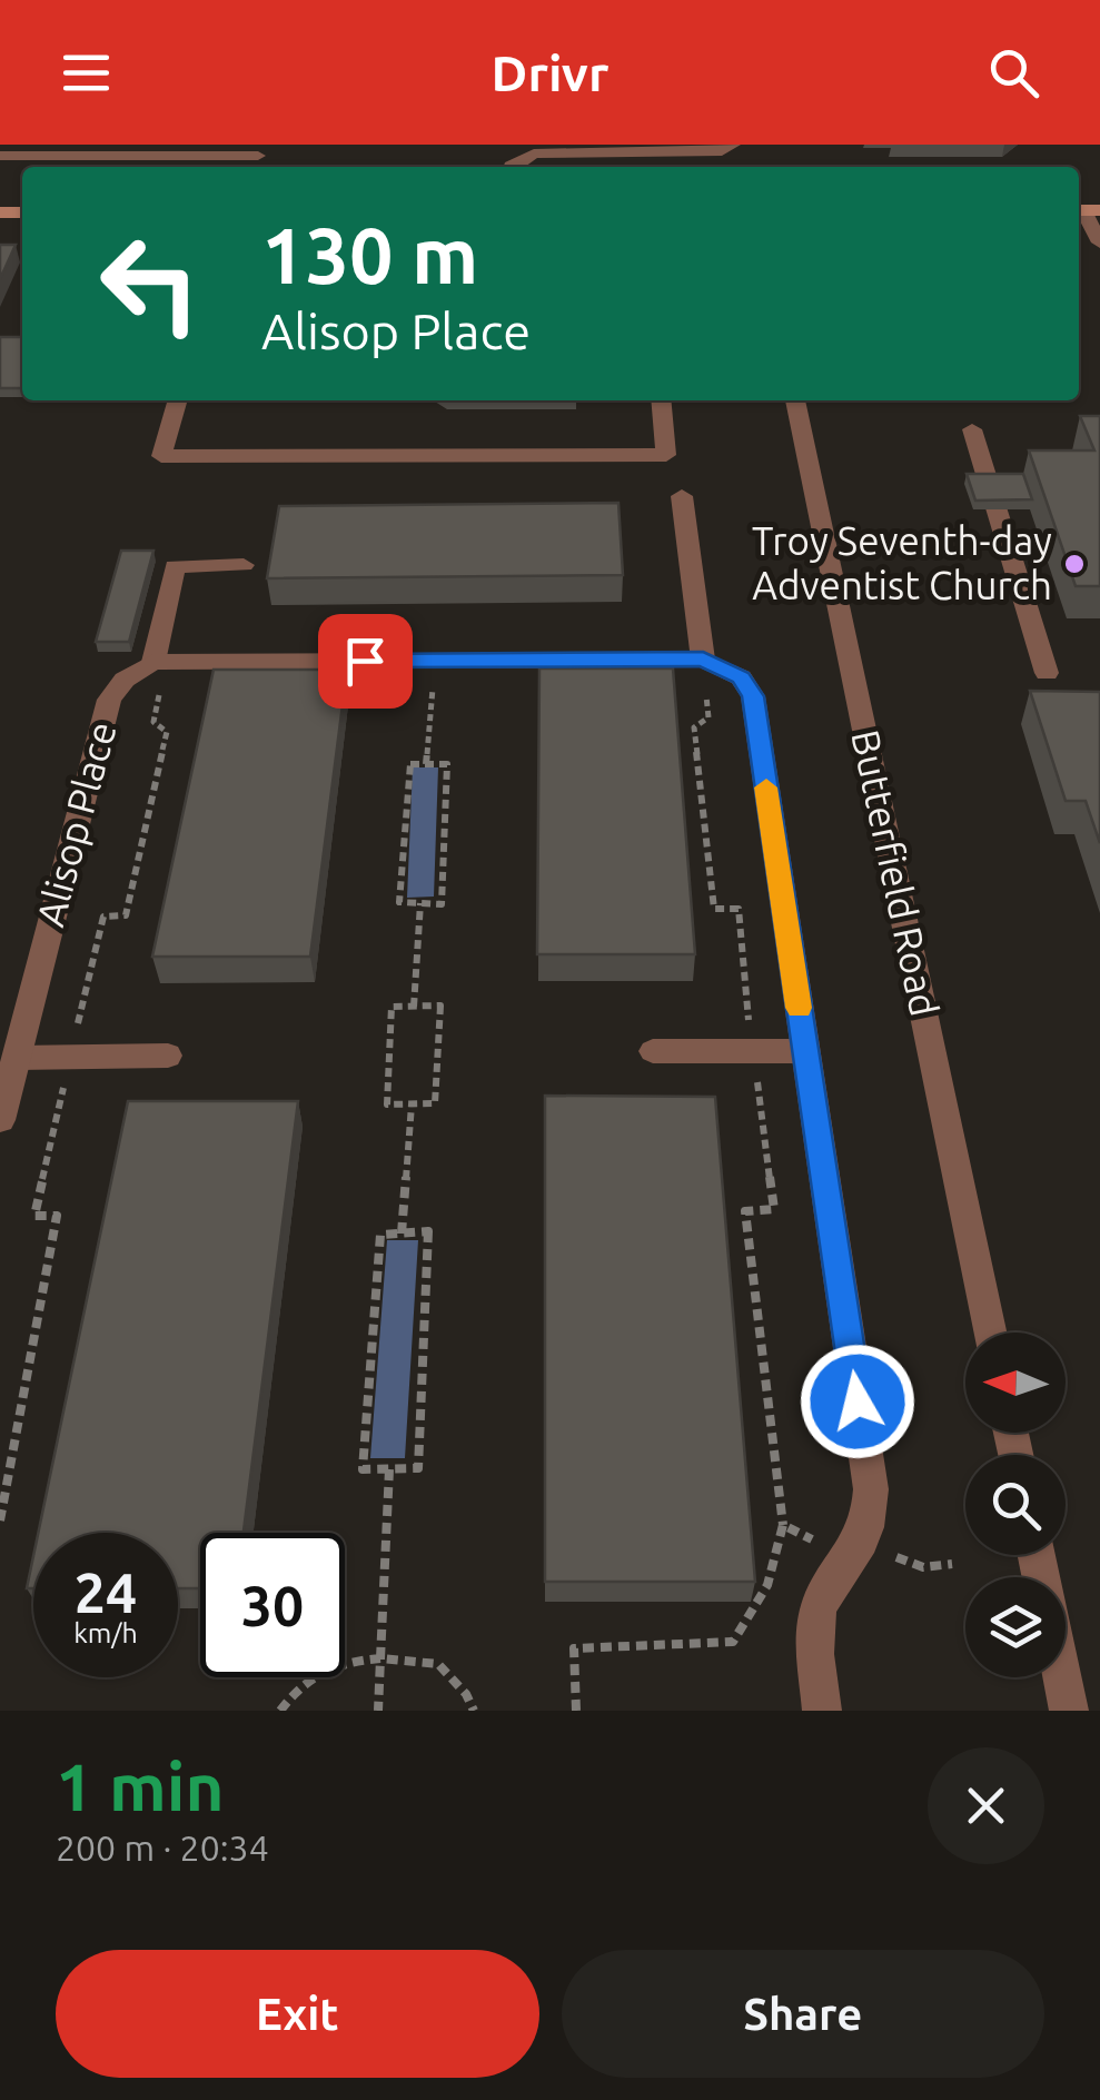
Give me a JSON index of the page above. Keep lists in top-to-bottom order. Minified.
{"streets":{"street":["Alisop Place","Butterfield Road"]},"places":["Troy Seventh-day Adventist Church"],"north":"left","page":{"header":"Drivr","turn":["130 m","Alisop Place"],"speed":"24 km/h","limit":"30","heading":["1 min","200 m · 20:34"],"buttons":["Exit","Share"]}}
